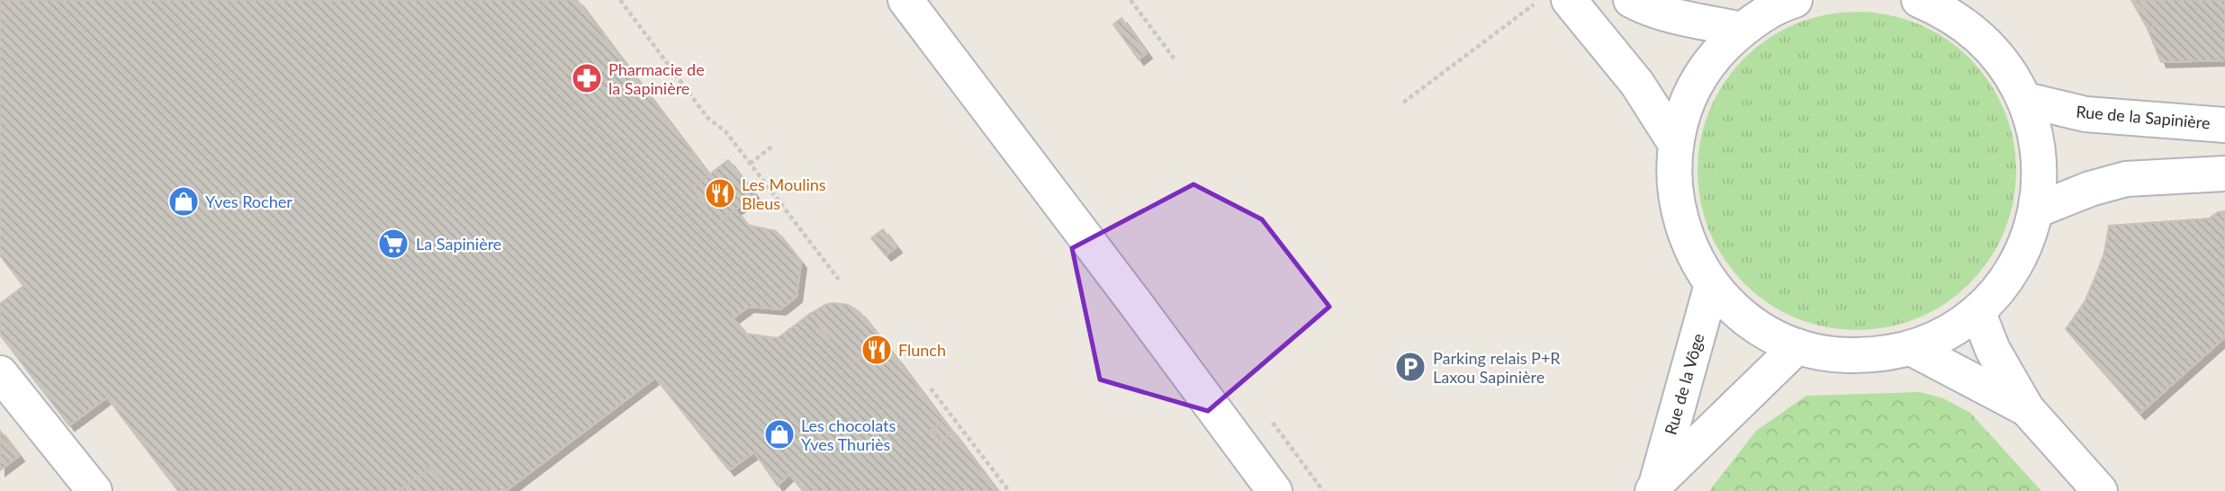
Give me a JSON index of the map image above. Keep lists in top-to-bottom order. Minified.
{"streets":{"street":["Rue de la Sapinière","Rue de la Vôge"]},"places":{"pharmacy":["Pharmacie de la Sapinière"],"restaurant":["Les Moulins Bleus","Flunch"],"shop":["Yves Rocher","Les chocolats Yves Thuriès"],"supermarket":["La Sapinière"],"parking":["Parking relais P+R Laxou Sapinière"]}}
